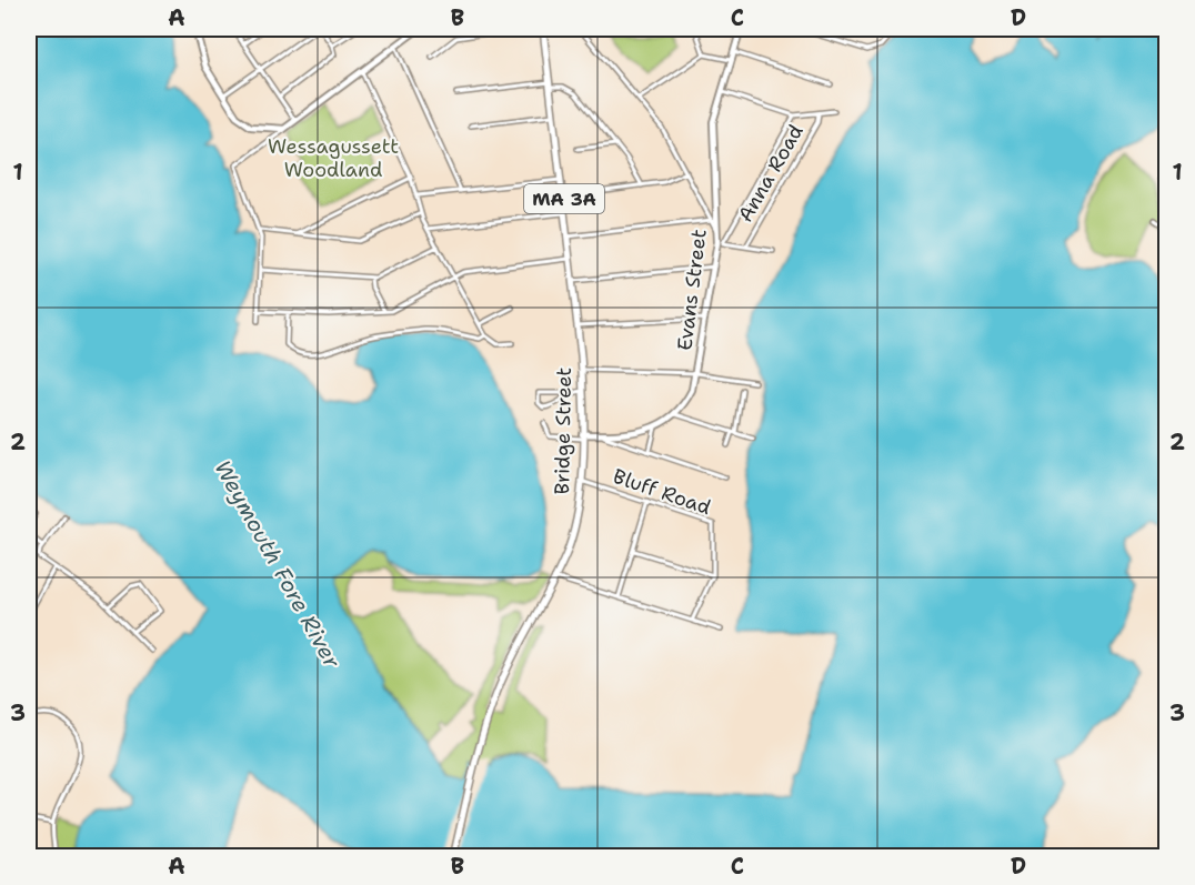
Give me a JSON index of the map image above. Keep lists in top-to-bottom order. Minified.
{"streets":{"main road":["MA 3A","Bridge Street"],"street":["Anna Road","Evans Street","Bluff Road"]},"crossings":[["Evans Street","Bridge Street"],["Bridge Street","Bluff Road"]],"water":["Weymouth Fore River"],"parks":["Wessagussett Woodland"],"grid":{"columns":["A","B","C","D"],"rows":["1","2","3"]}}
